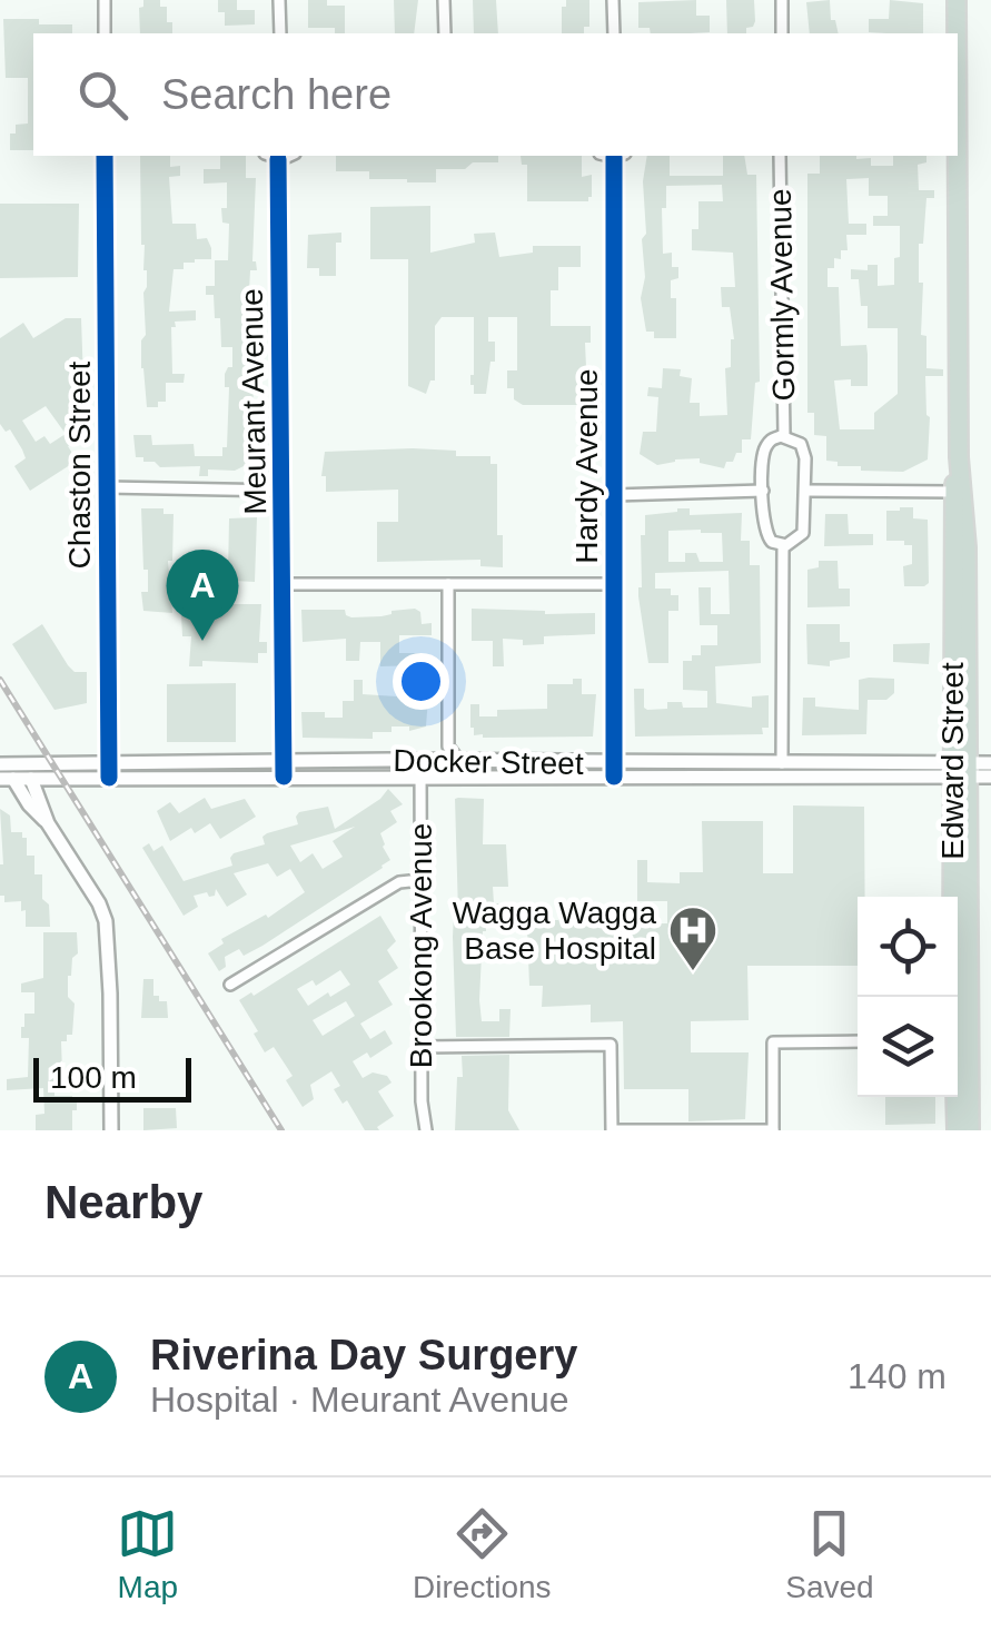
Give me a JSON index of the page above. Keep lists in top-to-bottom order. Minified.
{"streets":{"highway":["Edward Street"],"main road":["Docker Street"],"street":["Gormly Avenue","Meurant Avenue","Chaston Street","Hardy Avenue","Brookong Avenue"]},"crossings":[["Gormly Avenue","Docker Street"],["Meurant Avenue","Docker Street"],["Chaston Street","Docker Street"],["Hardy Avenue","Docker Street"],["Edward Street","Docker Street"],["Docker Street","Brookong Avenue"]],"places":{"hospital":["Wagga Wagga Base Hospital"]},"scale_bar":"100 m","page":{"search":"Search here","pins":"A","scale":"100 m","heading":"Nearby","list":[{"mark":"A","name":"Riverina Day Surgery","note":"Hospital · Meurant Avenue","value":"140 m"}],"nav":["Map","Directions","Saved"]}}
